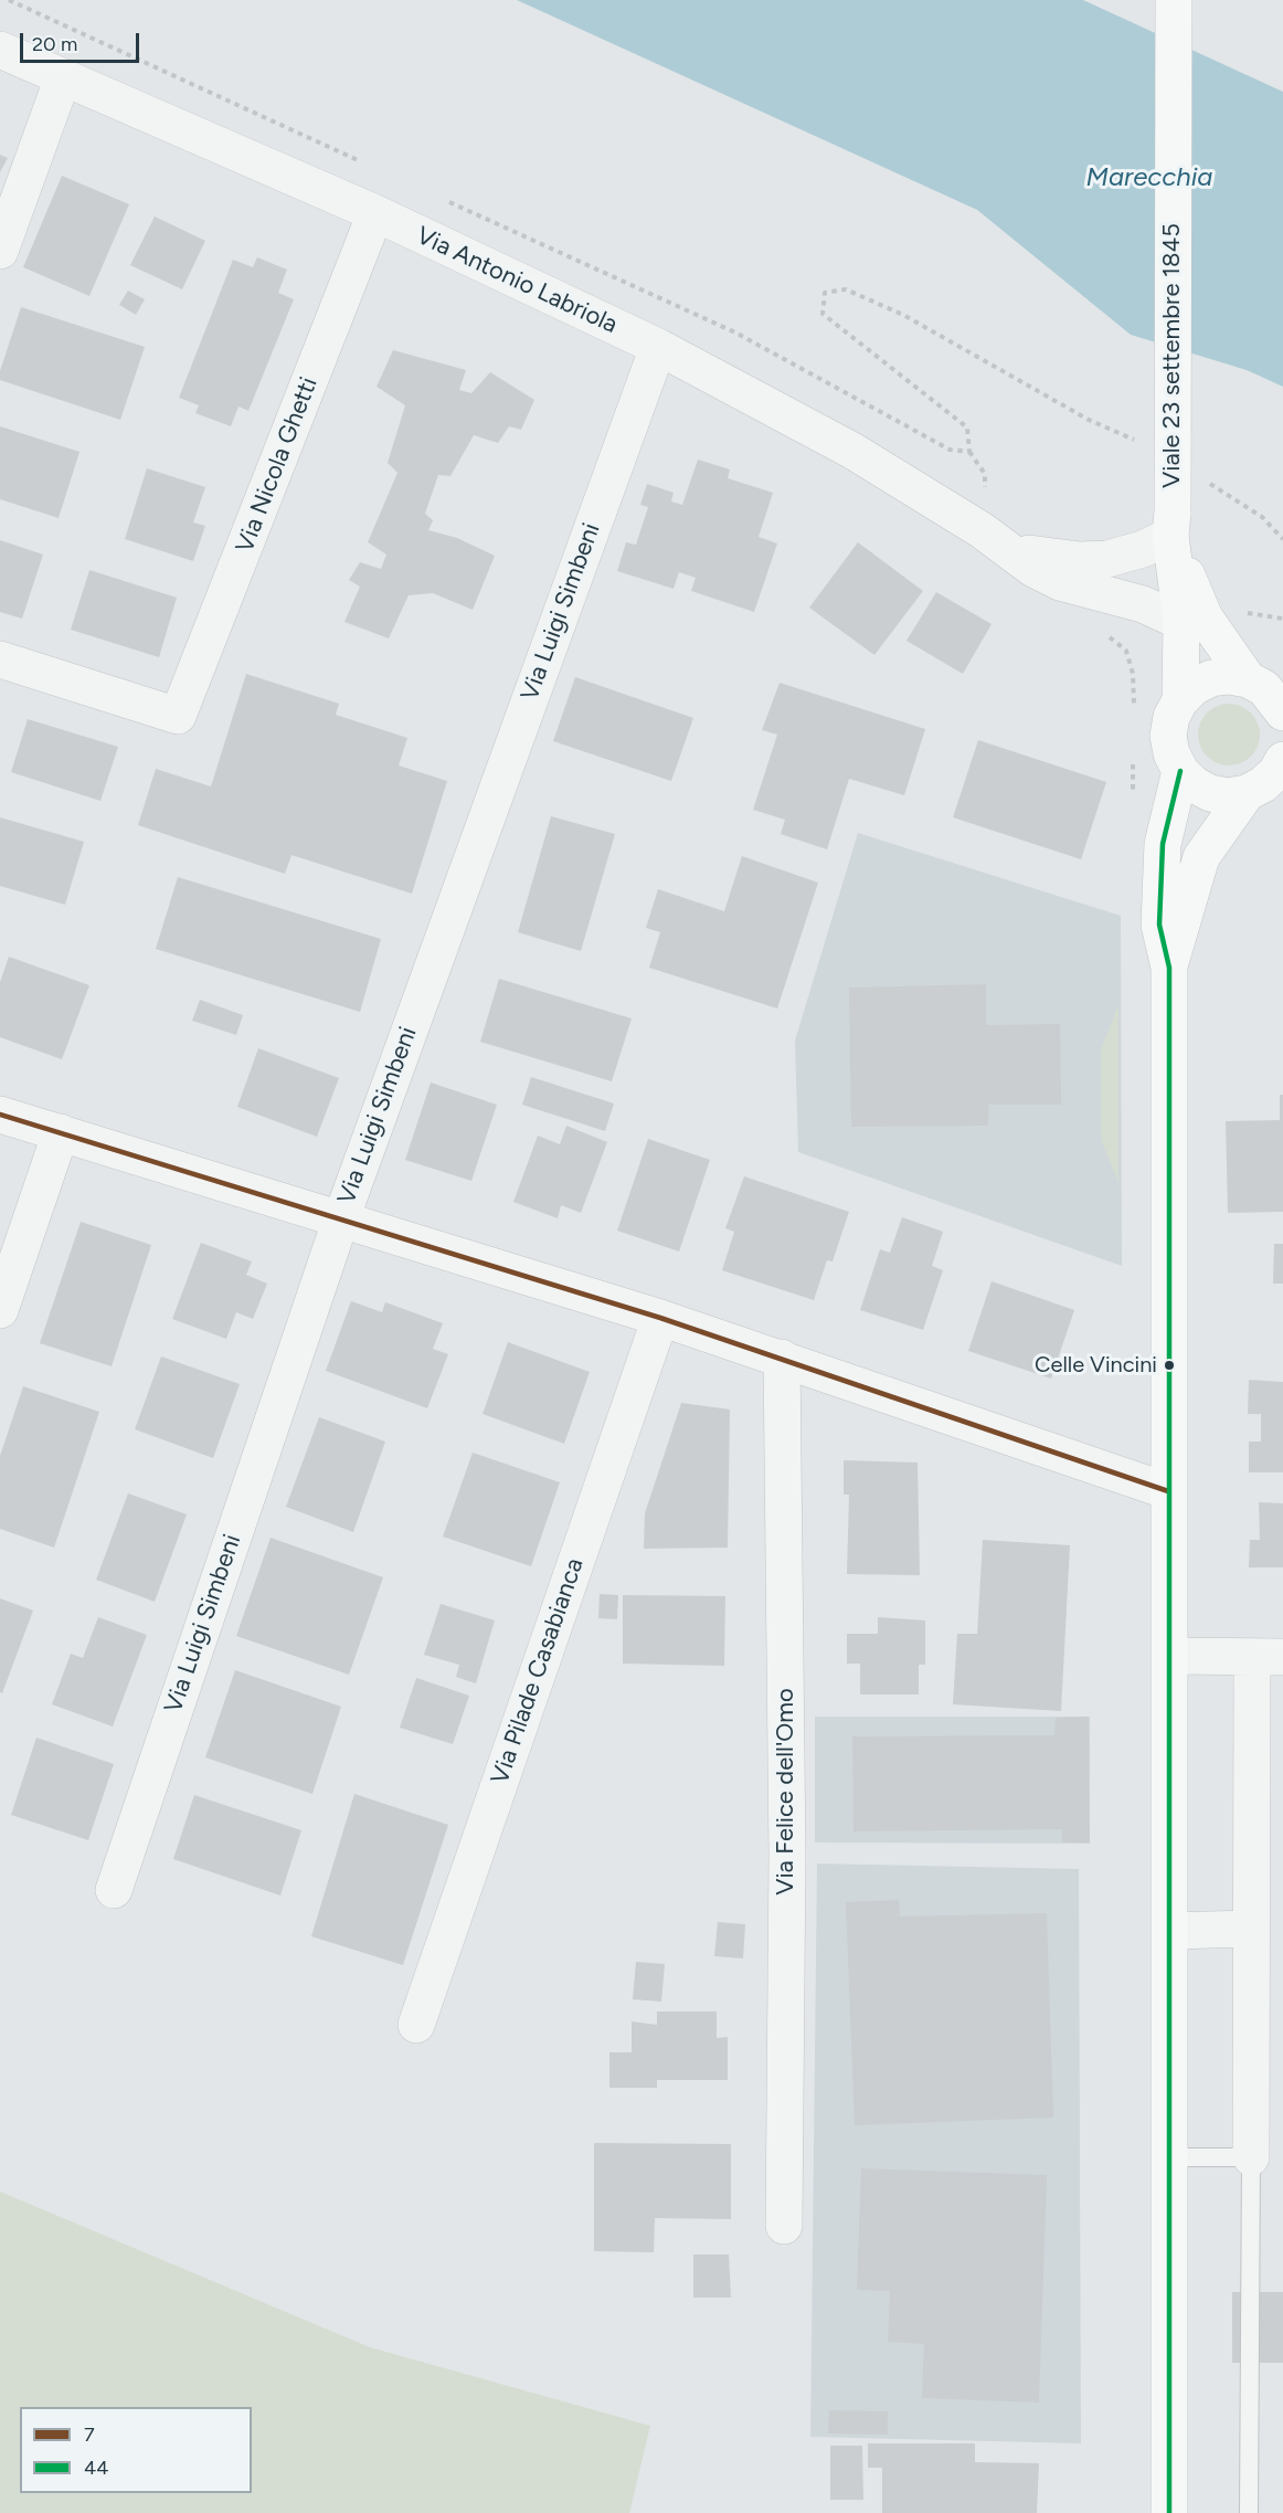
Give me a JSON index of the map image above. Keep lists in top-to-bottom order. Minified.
{"streets":{"main road":["Viale 23 settembre 1845"],"street":["Via Antonio Labriola","Via Nicola Ghetti","Via Luigi Simbeni","Via Pilade Casabianca","Via Felice dell'Omo"]},"crossings":[["Via Antonio Labriola","Viale 23 settembre 1845"],["Via Antonio Labriola","Via Nicola Ghetti"],["Via Antonio Labriola","Via Luigi Simbeni"]],"water":["Marecchia"],"places":["Celle Vincini"],"lines":["transit line 44","transit line 7"],"legend":["7","44"],"scale_bar":"20 m"}
